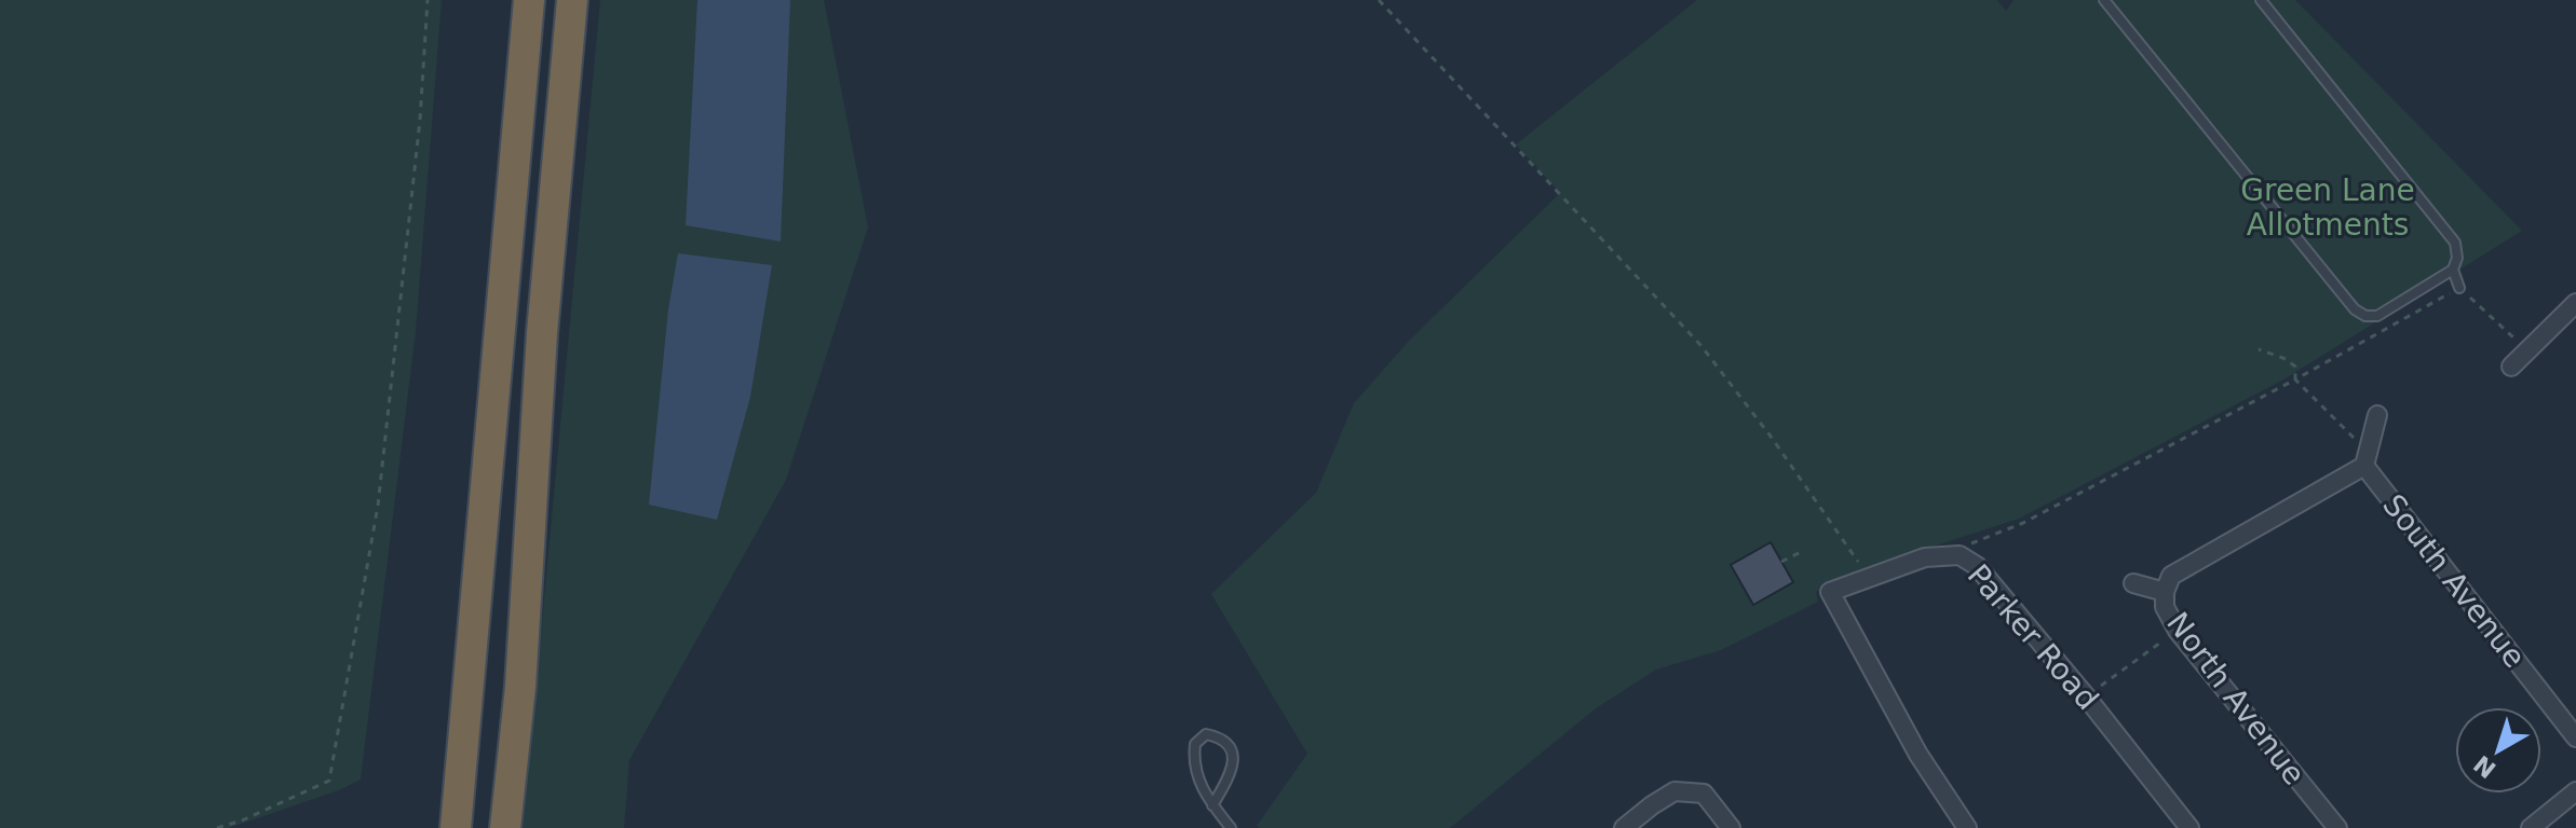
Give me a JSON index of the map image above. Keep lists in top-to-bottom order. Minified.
{"streets":{"street":["South Avenue","Parker Road","North Avenue"]},"parks":["Green Lane Allotments"],"north":"bottom left"}
